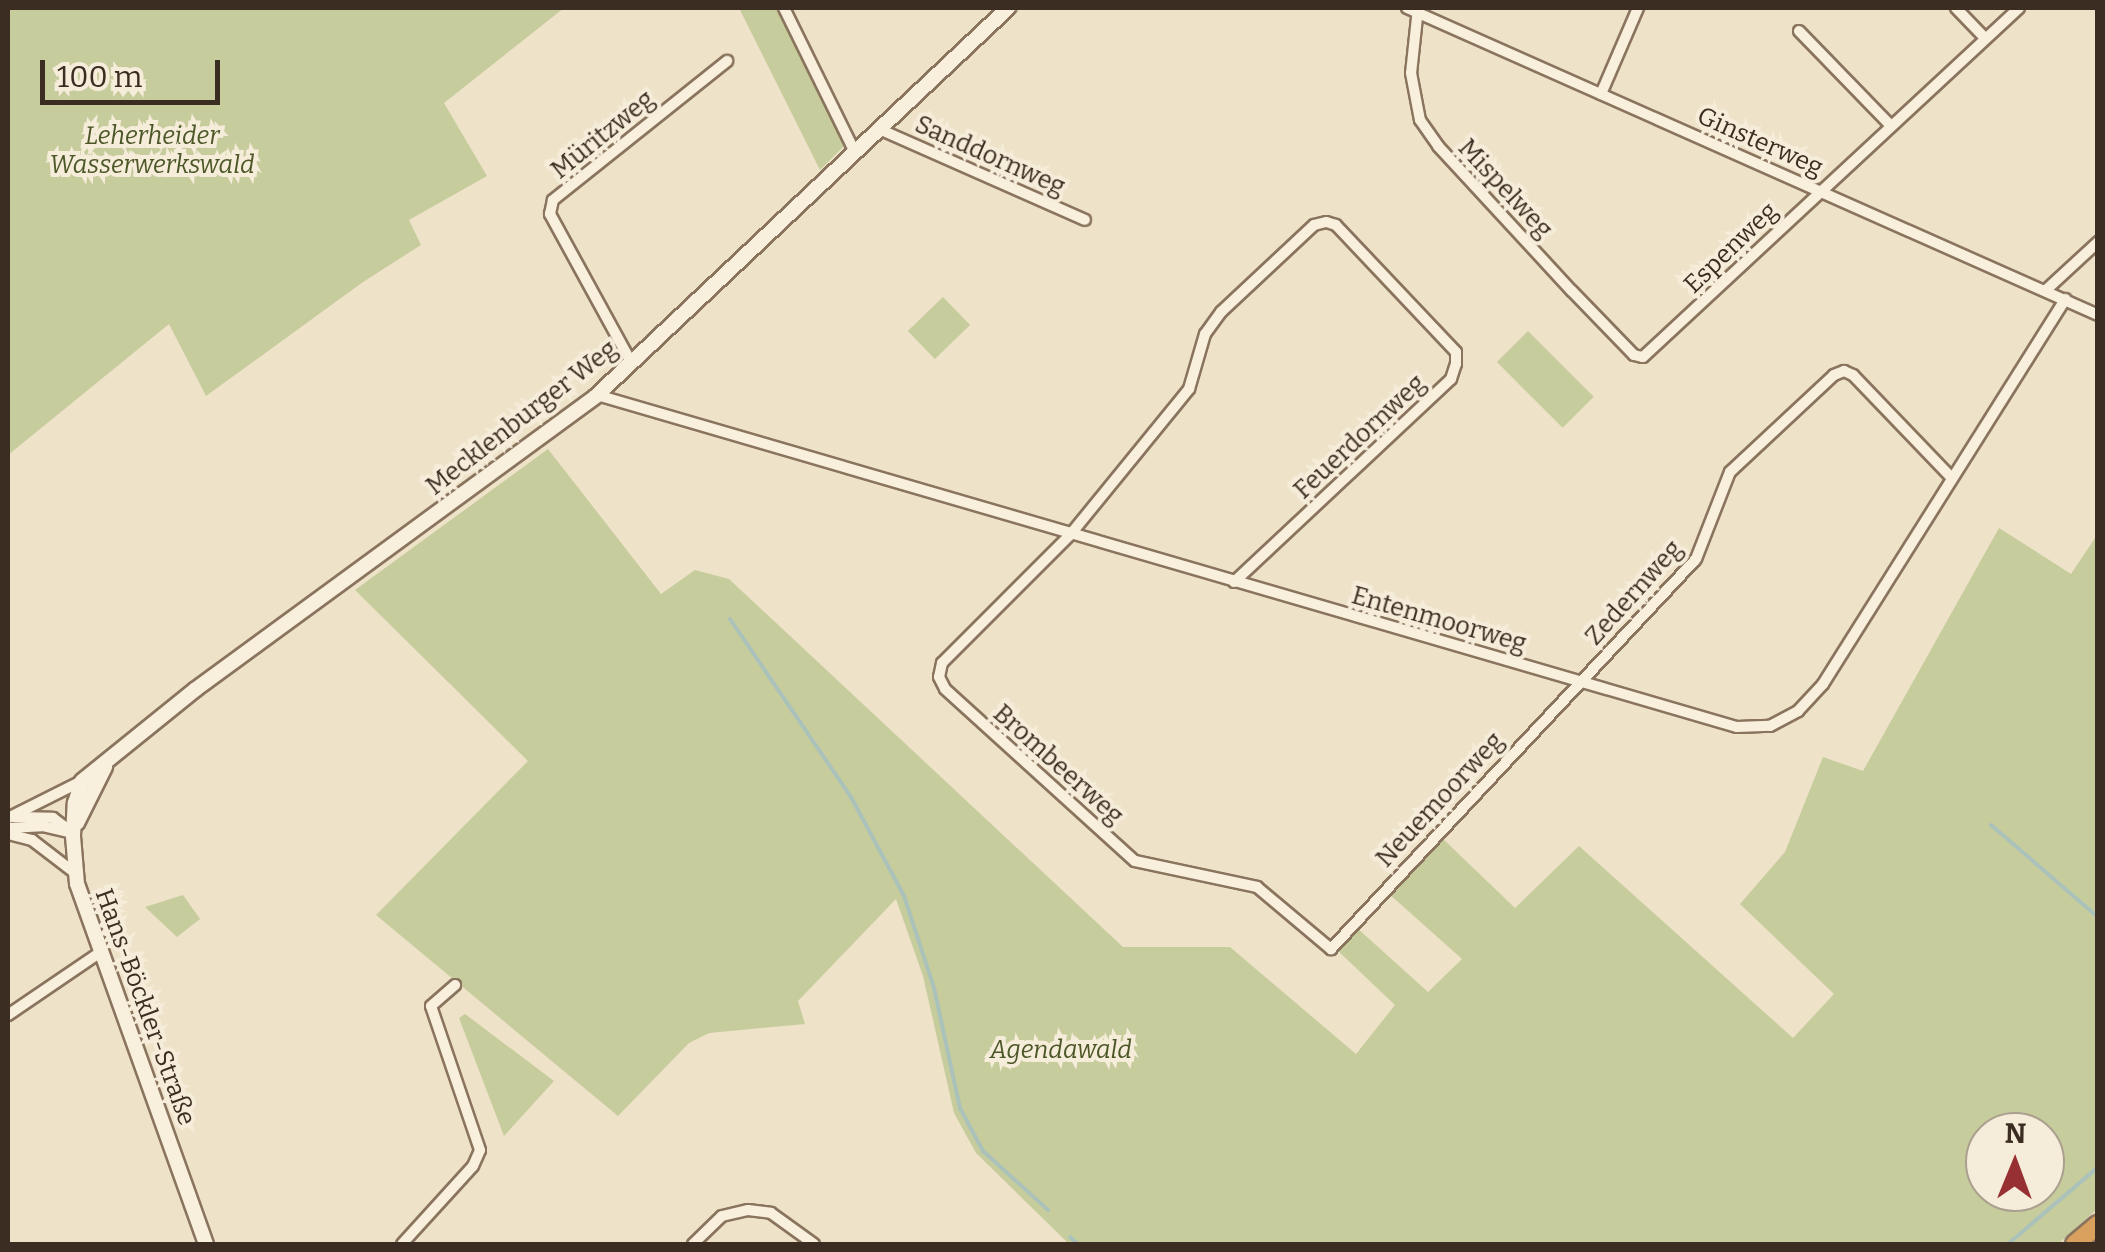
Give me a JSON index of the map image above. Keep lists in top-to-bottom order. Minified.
{"streets":{"street":["Müritzweg","Ginsterweg","Sanddornweg","Mispelweg","Espenweg","Mecklenburger Weg","Feuerdornweg","Zedernweg","Entenmoorweg","Brombeerweg","Neuemoorweg","Hans-Böckler-Straße"]},"crossings":[["Müritzweg","Mecklenburger Weg"],["Ginsterweg","Mispelweg"],["Ginsterweg","Espenweg"],["Ginsterweg","Entenmoorweg"],["Sanddornweg","Mecklenburger Weg"],["Mispelweg","Espenweg"],["Mecklenburger Weg","Entenmoorweg"],["Mecklenburger Weg","Hans-Böckler-Straße"],["Feuerdornweg","Entenmoorweg"],["Feuerdornweg","Brombeerweg"],["Zedernweg","Entenmoorweg"],["Zedernweg","Neuemoorweg"],["Entenmoorweg","Brombeerweg"],["Entenmoorweg","Neuemoorweg"],["Brombeerweg","Neuemoorweg"]],"parks":["Leherheider Wasserwerkswald","Agendawald"],"scale_bar":"100 m","north":"top"}
